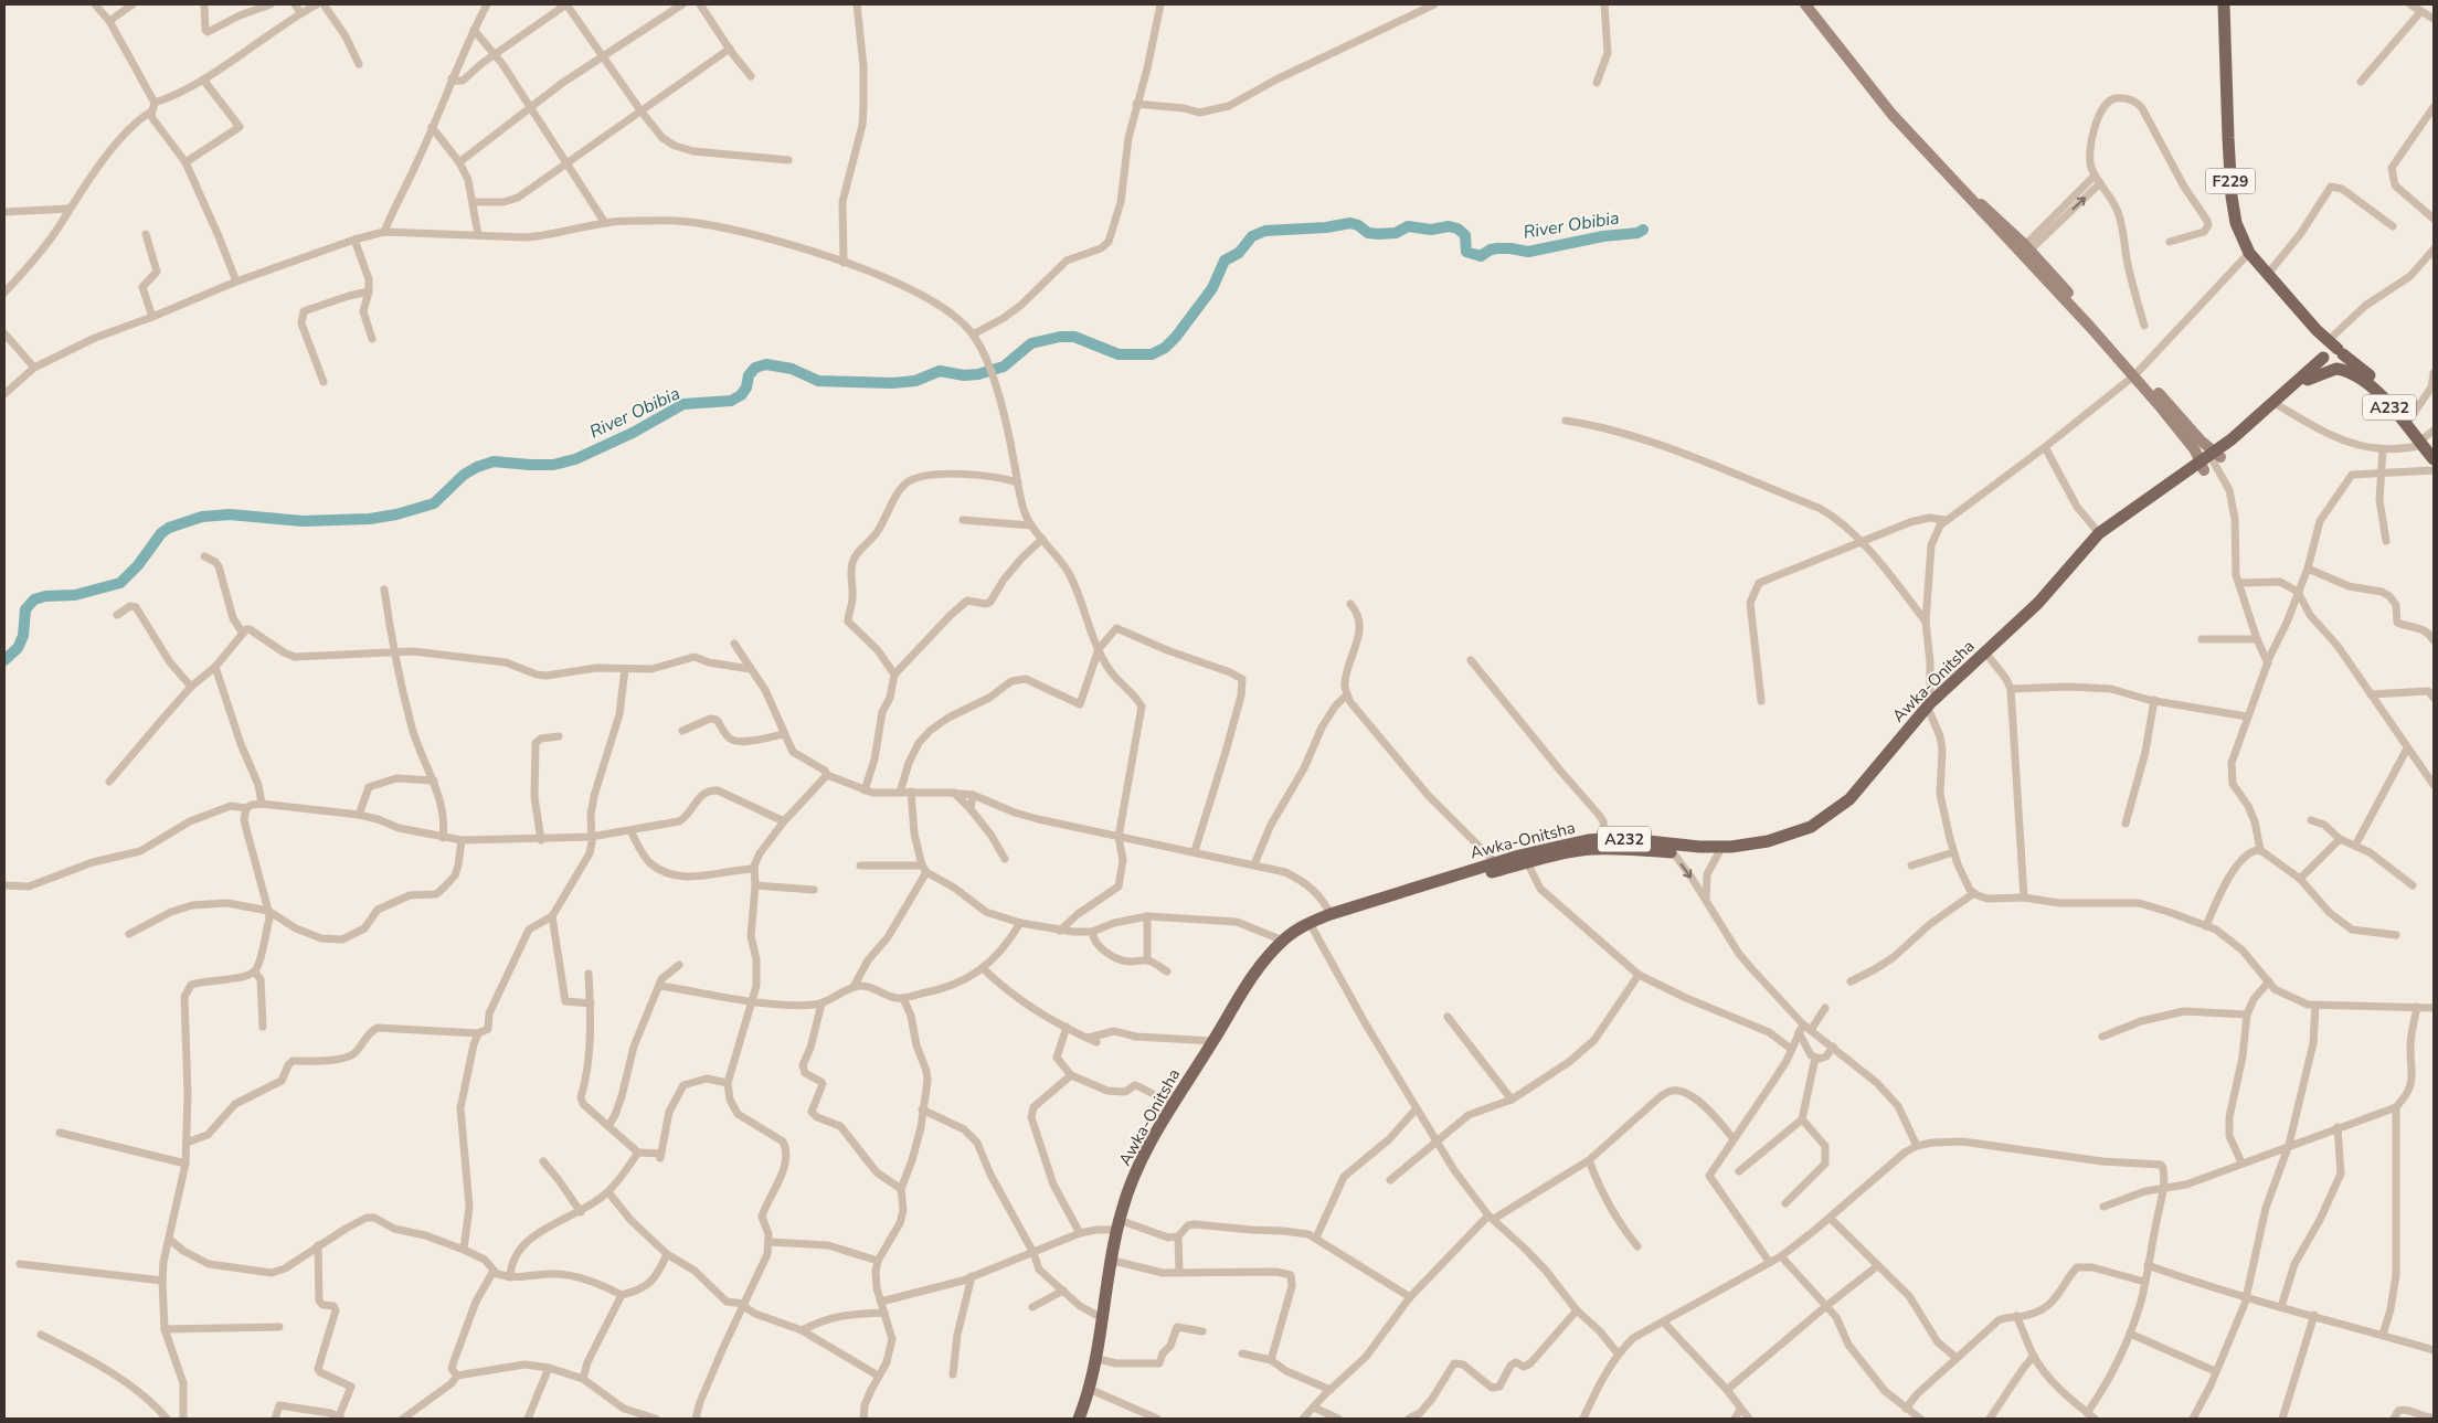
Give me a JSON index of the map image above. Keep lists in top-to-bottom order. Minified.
{"streets":{"main road":["F229","A232","Awka-Onitsha"]},"crossings":[["F229","A232"],["F229","Awka-Onitsha"],["A232","Awka-Onitsha"]],"water":["River Obibia"]}
